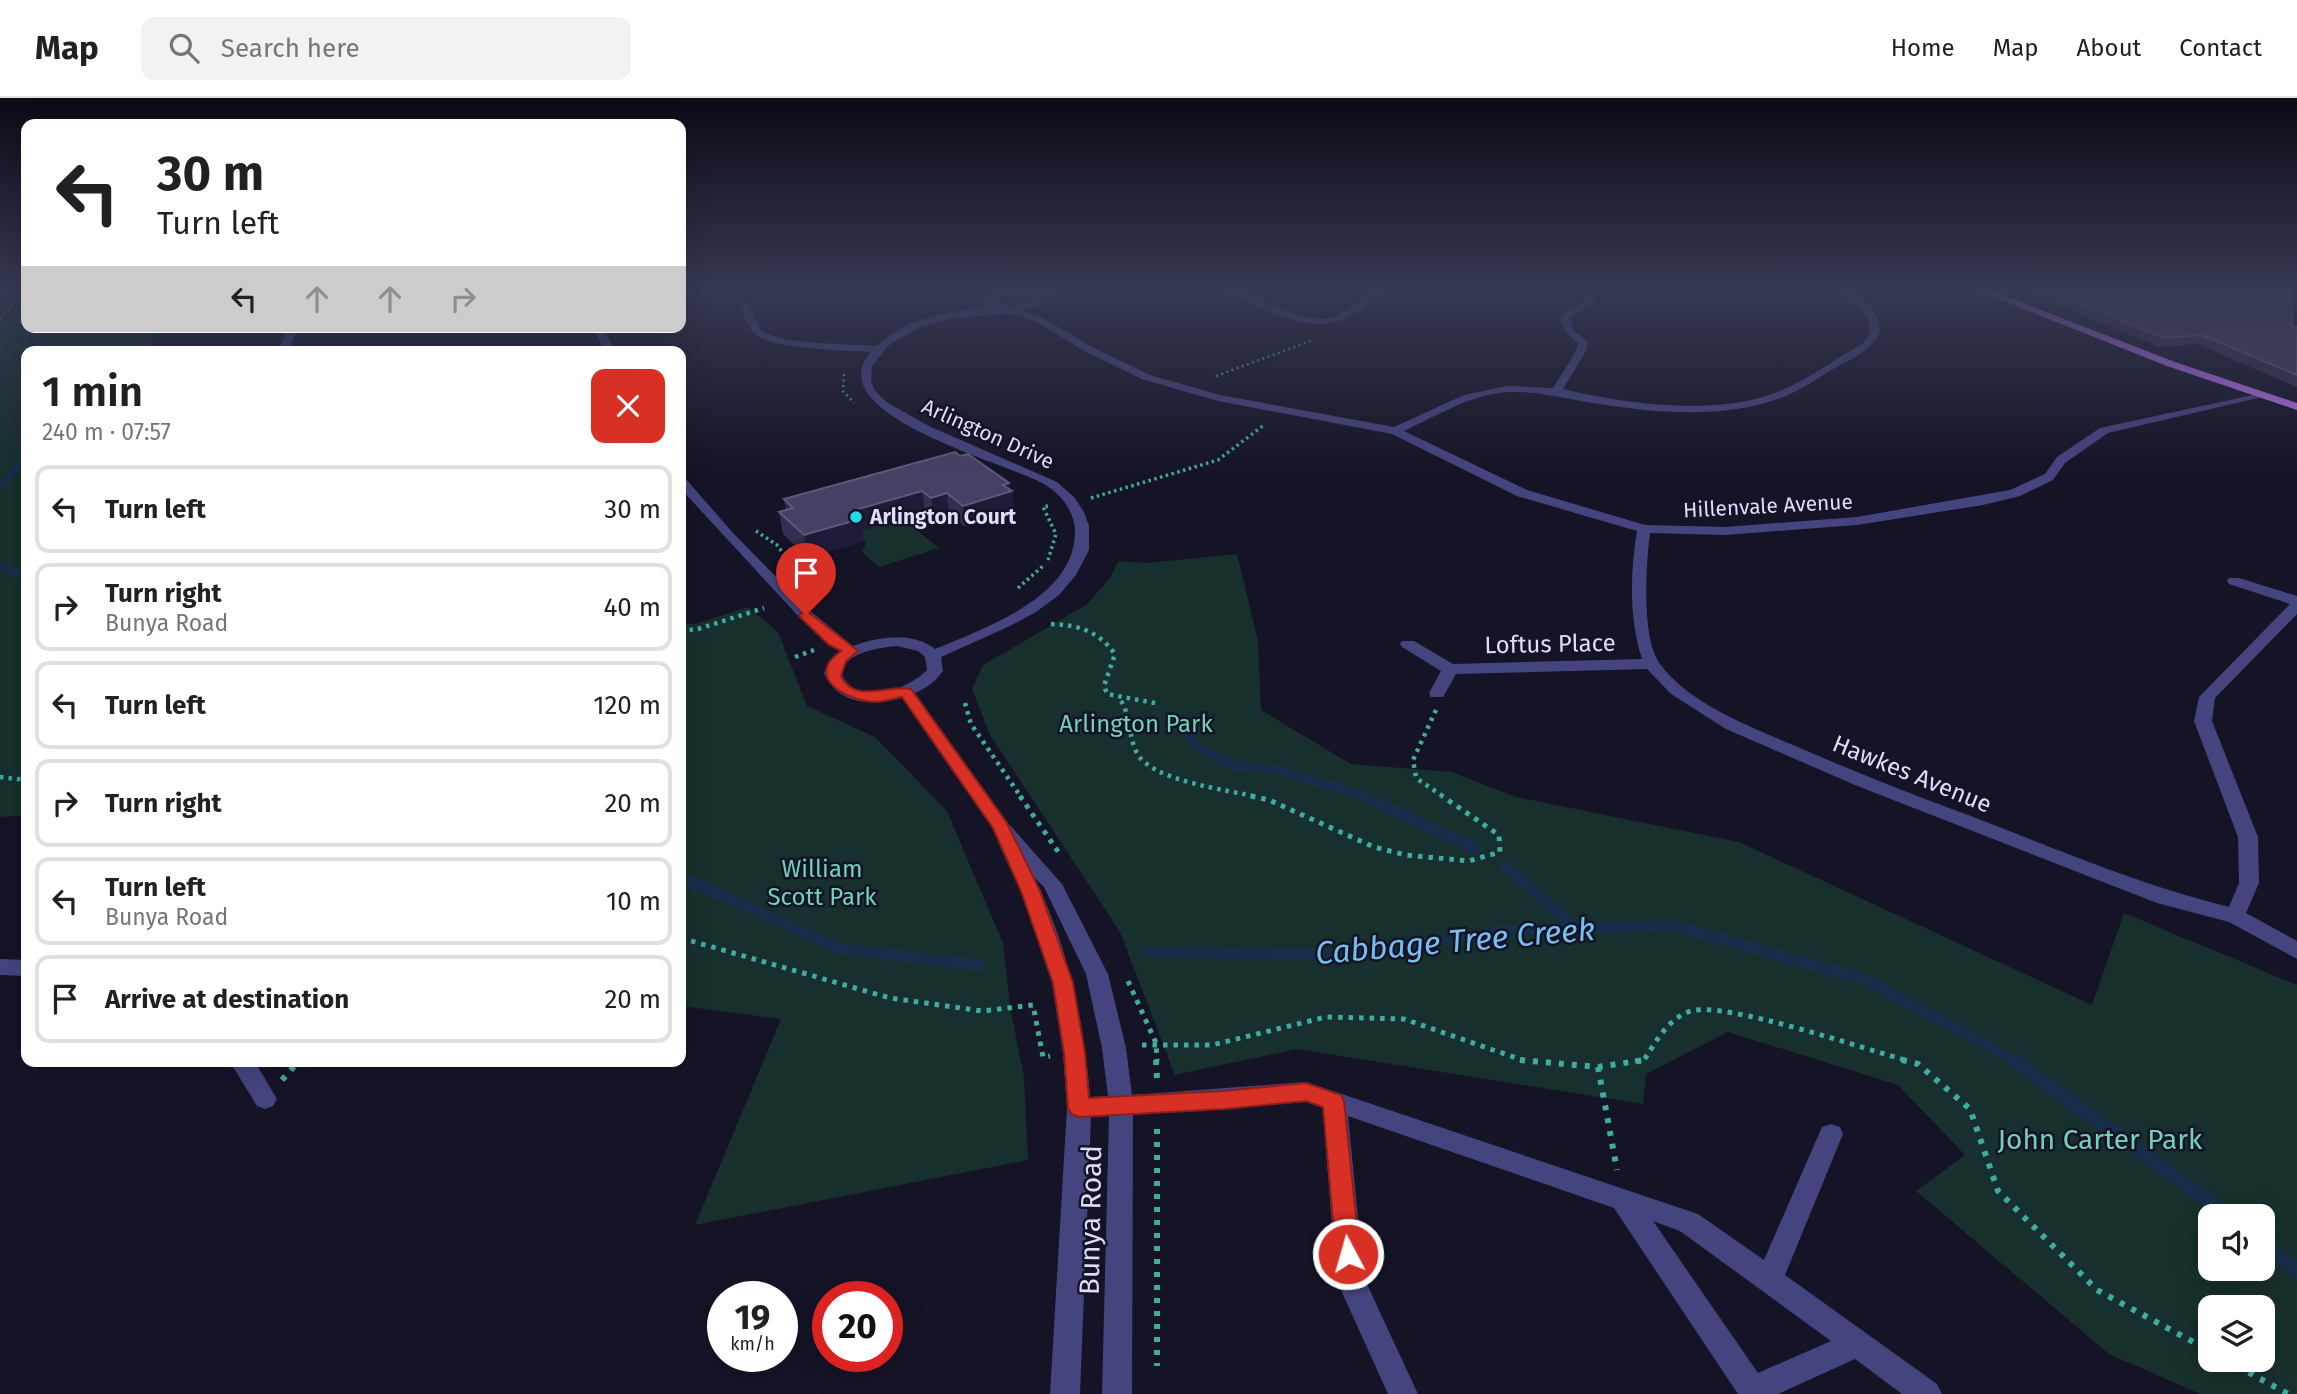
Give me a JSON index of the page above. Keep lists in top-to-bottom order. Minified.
{"streets":{"street":["Arlington Drive","Hillenvale Avenue","Loftus Place","Hawkes Avenue","Bunya Road"]},"crossings":[["Hillenvale Avenue","Hawkes Avenue"],["Loftus Place","Hawkes Avenue"]],"water":["Cabbage Tree Creek"],"parks":["Arlington Park","William Scott Park","John Carter Park"],"places":["Arlington Court"],"page":{"header":"Map","search":"Search here","nav":["Home","Map","About","Contact"],"turn":["30 m","Turn left"],"heading":["1 min","240 m · 07:57"],"list":[{"name":"Turn left","value":"30 m"},{"name":"Turn right","note":"Bunya Road","value":"40 m"},{"name":"Turn left","value":"120 m"},{"name":"Turn right","value":"20 m"},{"name":"Turn left","note":"Bunya Road","value":"10 m"},{"name":"Arrive at destination","value":"20 m"}],"speed":"19 km/h","limit":"20"}}
